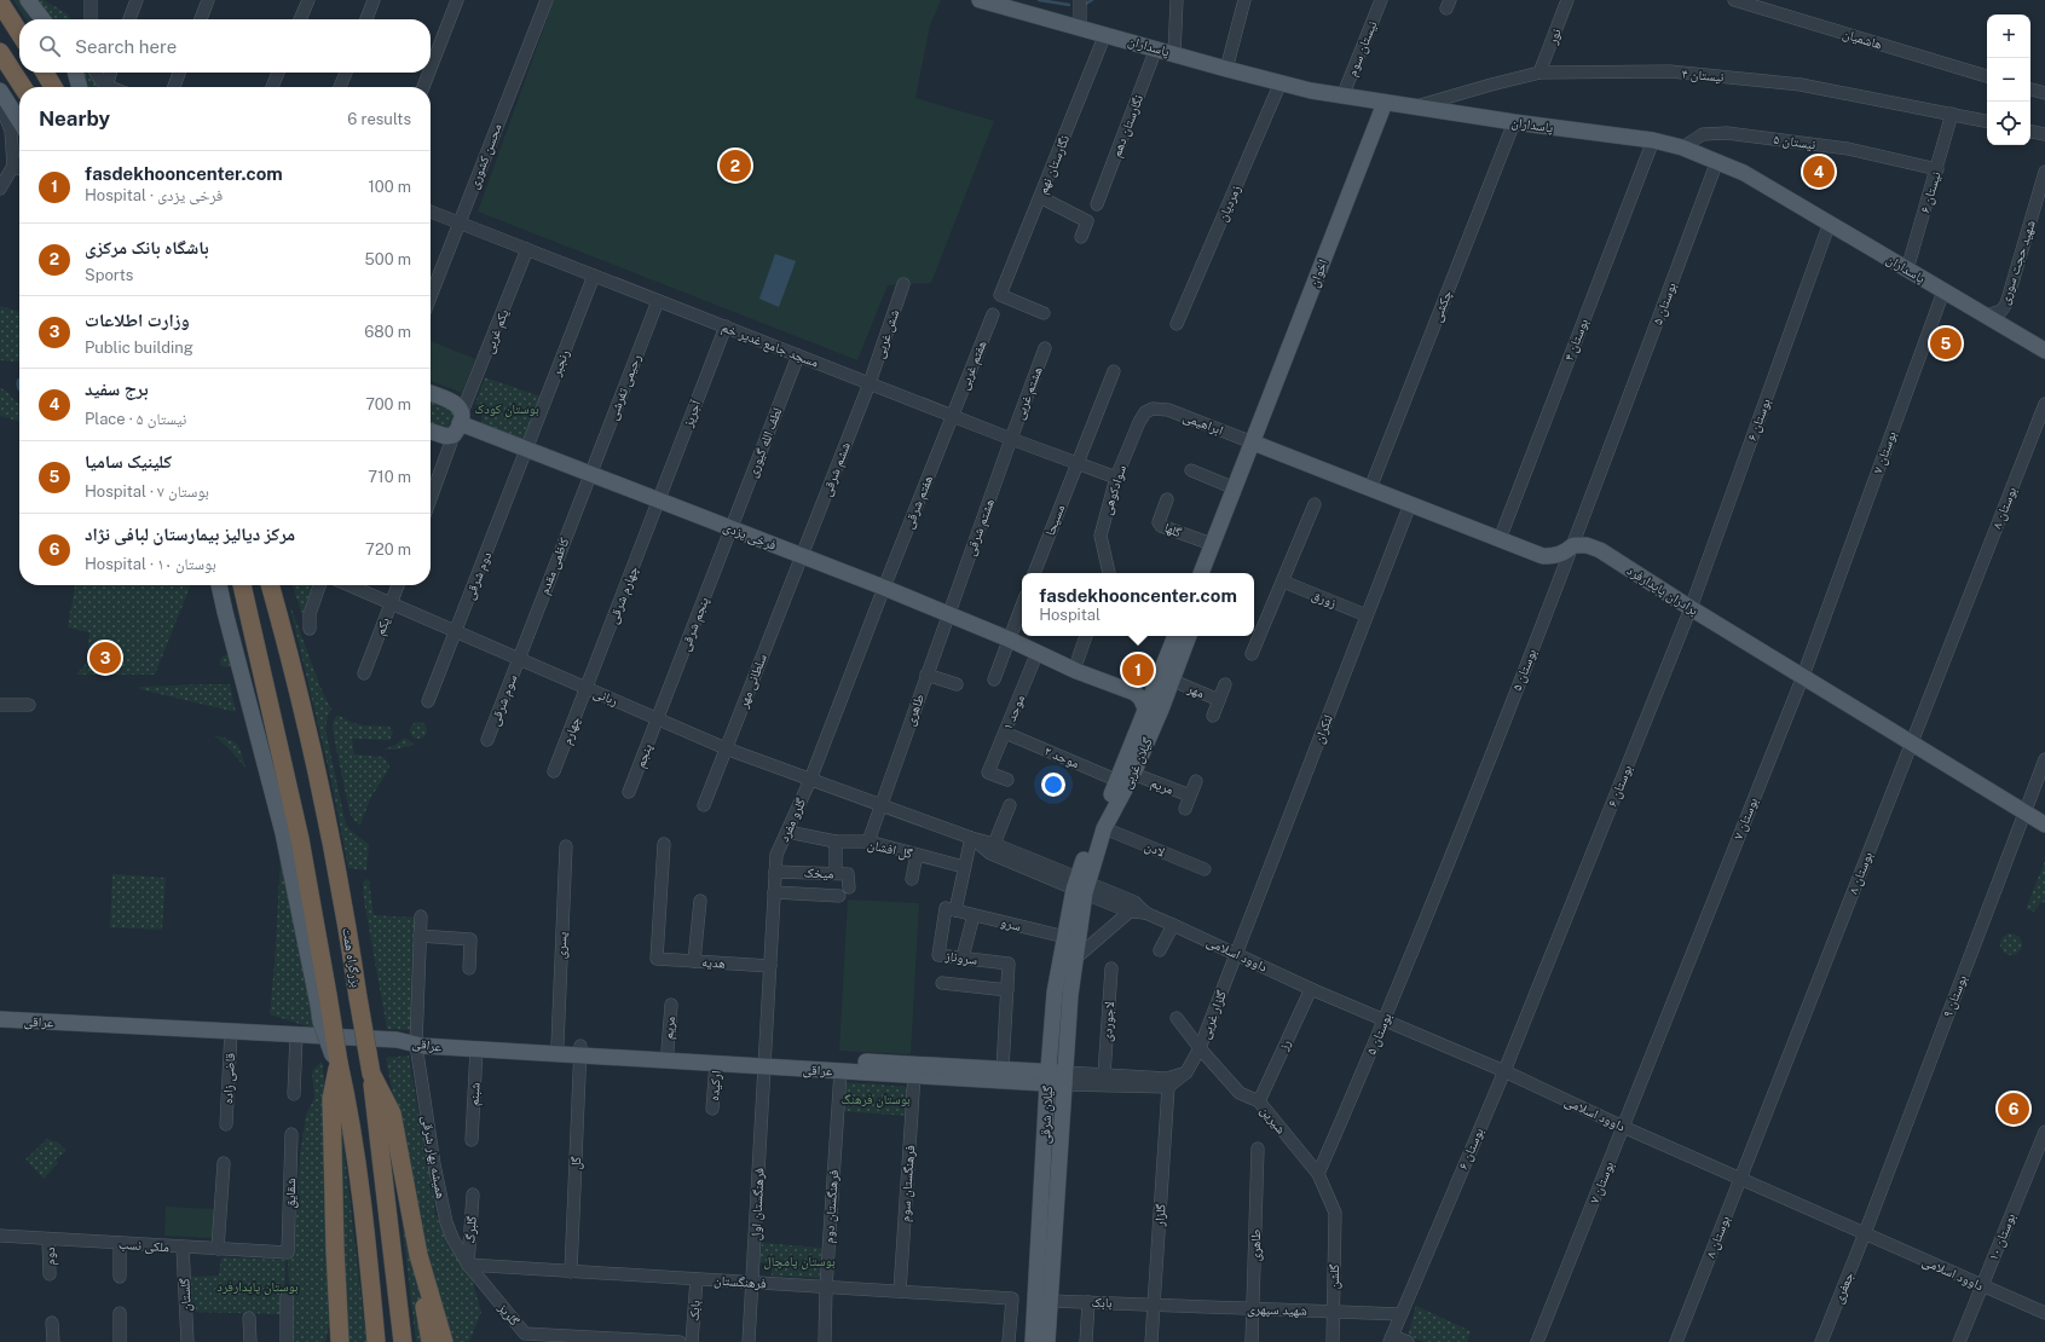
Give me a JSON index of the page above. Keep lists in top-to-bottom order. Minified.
{"streets":{"highway":["بزرگراه همت"],"main road":["پاسداران","اخوان","فرخی یزدی","برادران پایدارفرد","گیلان غربی","عراقی","گیلان شرقی"],"street":["نور","هاشمیان","نیستان سوم","نیستان ۴","نگارستان دهم","نیستان ۵","محسن کشوری","نگارستان نهم","نیستان ۶","زمردیان","شهید حجت سوری","بوستان ۵","چکشی","یکم غربی","شش غربی","بوستان ۴","مسجد جامع غدیر خم","رنجبر","هفتم غربی","رحیمی تفرشی","هشتم غربی","آجرپز","بوستان ۶","ابراهیمی","لطف الله گیوری","بوستان ۷","ششم شرقی","سوادکوهی","هفتم شرقی","بوستان ۸","مسیحا","هشتم شرقی","گلها","کاظمی مقدم","دوم شرقی","چهارم شرقی","زورق","پنجم شرقی","یکم","سلطانی مهر","مهر","ربانی","سوم شرقی","طاهری","موحد ۱","لنکران","چهارم","پنجم","موحد ۲","مریم","گلرو مفرد","گل افشان","لادن","میخک","سرو","یسری","داوود اسلامی","سروناز","هدیه","بوستان ۹","گلزار غربی","لاجوردی","رز","قاضی زاده","ارکیده","شبنم","شیرین","همیشه بهار شرقی","گل","فرهنگستان سوم","شقایق","فرهنگستان اول","فرهنگستان دوم","گلزار","گلبرگ","بوستان ۱۰","ملکی نسب","دوم","گلشن","فرهنگستان","جعفری","گلستان","بابک","شهید سپهری","گلریز"]},"crossings":[["نور","نیستان ۴"],["پاسداران","نیستان سوم"],["پاسداران","نیستان ۴"],["پاسداران","نگارستان دهم"],["پاسداران","نیستان ۵"],["پاسداران","نگارستان نهم"],["پاسداران","نیستان ۶"],["پاسداران","زمردیان"],["پاسداران","شهید حجت سوری"],["پاسداران","اخوان"],["پاسداران","بوستان ۵"],["پاسداران","چکشی"],["پاسداران","بوستان ۴"],["پاسداران","بوستان ۶"],["پاسداران","بوستان ۷"],["نیستان ۴","نیستان ۶"],["نیستان ۵","نیستان ۶"],["محسن کشوری","مسجد جامع غدیر خم"],["اخوان","ابراهیمی"],["بوستان ۵","برادران پایدارفرد"],["بوستان ۵","داوود اسلامی"],["بوستان ۵","شیرین"],["یکم غربی","مسجد جامع غدیر خم"],["یکم غربی","فرخی یزدی"],["شش غربی","مسجد جامع غدیر خم"],["شش غربی","ششم شرقی"],["مسجد جامع غدیر خم","رنجبر"],["مسجد جامع غدیر خم","هفتم غربی"],["مسجد جامع غدیر خم","رحیمی تفرشی"],["مسجد جامع غدیر خم","هشتم غربی"],["مسجد جامع غدیر خم","آجرپز"],["مسجد جامع غدیر خم","لطف الله گیوری"],["مسجد جامع غدیر خم","ششم شرقی"],["مسجد جامع غدیر خم","سوادکوهی"],["مسجد جامع غدیر خم","هفتم شرقی"],["مسجد جامع غدیر خم","مسیحا"],["مسجد جامع غدیر خم","هشتم شرقی"],["رنجبر","فرخی یزدی"],["رنجبر","دوم شرقی"],["هفتم غربی","هفتم شرقی"],["رحیمی تفرشی","فرخی یزدی"],["رحیمی تفرشی","کاظمی مقدم"],["هشتم غربی","هشتم شرقی"],["آجرپز","فرخی یزدی"],["آجرپز","چهارم شرقی"],["بوستان ۶","برادران پایدارفرد"],["بوستان ۶","داوود اسلامی"],["بوستان ۶","شهید سپهری"],["ابراهیمی","سوادکوهی"],["لطف الله گیوری","فرخی یزدی"],["لطف الله گیوری","پنجم شرقی"],["بوستان ۷","برادران پایدارفرد"],["بوستان ۷","داوود اسلامی"],["ششم شرقی","فرخی یزدی"],["ششم شرقی","سلطانی مهر"],["هفتم شرقی","فرخی یزدی"],["هفتم شرقی","گلرو مفرد"],["بوستان ۸","برادران پایدارفرد"],["بوستان ۸","داوود اسلامی"],["هشتم شرقی","فرخی یزدی"],["هشتم شرقی","طاهری"],["فرخی یزدی","کاظمی مقدم"],["فرخی یزدی","دوم شرقی"],["فرخی یزدی","چهارم شرقی"],["فرخی یزدی","پنجم شرقی"],["فرخی یزدی","سلطانی مهر"],["فرخی یزدی","مهر"],["فرخی یزدی","طاهری"],["فرخی یزدی","موحد ۱"],["فرخی یزدی","گیلان غربی"],["فرخی یزدی","گلرو مفرد"],["کاظمی مقدم","ربانی"],["کاظمی مقدم","سوم شرقی"],["دوم شرقی","ربانی"],["برادران پایدارفرد","بوستان ۹"],["چهارم شرقی","ربانی"],["چهارم شرقی","چهارم"],["زورق","لنکران"],["پنجم شرقی","ربانی"],["پنجم شرقی","پنجم"],["یکم","ربانی"],["سلطانی مهر","ربانی"],["مهر","گیلان غربی"],["ربانی","سوم شرقی"],["ربانی","طاهری"],["ربانی","چهارم"],["ربانی","پنجم"],["ربانی","گلرو مفرد"],["ربانی","داوود اسلامی"],["طاهری","گل افشان"],["طاهری","داوود اسلامی"],["طاهری","شهید سپهری"],["موحد ۱","موحد ۲"],["لنکران","داوود اسلامی"],["لنکران","گلزار غربی"],["موحد ۲","گیلان غربی"],["گیلان غربی","مریم"],["گیلان غربی","لادن"],["گیلان غربی","داوود اسلامی"],["گیلان غربی","گیلان شرقی"],["مریم","عراقی"],["گلرو مفرد","گل افشان"],["گلرو مفرد","میخک"],["گلرو مفرد","هدیه"],["گلرو مفرد","عراقی"],["گلرو مفرد","فرهنگستان اول"],["سرو","سروناز"],["سرو","گیلان شرقی"],["یسری","عراقی"],["داوود اسلامی","بوستان ۹"],["داوود اسلامی","گلزار غربی"],["داوود اسلامی","رز"],["داوود اسلامی","گیلان شرقی"],["داوود اسلامی","بوستان ۱۰"],["داوود اسلامی","جعفری"],["سروناز","عراقی"],["بوستان ۹","جعفری"],["گلزار غربی","شیرین"],["عراقی","قاضی زاده"],["عراقی","ارکیده"],["عراقی","شبنم"],["عراقی","گیلان شرقی"],["عراقی","همیشه بهار شرقی"],["عراقی","گل"],["عراقی","فرهنگستان سوم"],["عراقی","فرهنگستان اول"],["عراقی","فرهنگستان دوم"],["رز","شیرین"],["گیلان شرقی","بابک"],["شیرین","گلشن"],["همیشه بهار شرقی","گلبرگ"],["همیشه بهار شرقی","فرهنگستان"],["همیشه بهار شرقی","گلریز"],["گل","فرهنگستان"],["فرهنگستان سوم","فرهنگستان"],["شقایق","ملکی نسب"],["فرهنگستان اول","فرهنگستان"],["فرهنگستان دوم","فرهنگستان"],["گلزار","بابک"],["گلزار","شهید سپهری"],["گلبرگ","فرهنگستان"],["گلبرگ","گلریز"],["ملکی نسب","دوم"],["ملکی نسب","گلستان"],["گلشن","شهید سپهری"],["فرهنگستان","بابک"],["فرهنگستان","گلریز"],["بابک","شهید سپهری"]],"parks":["بوستان کودک","بوستان فرهنگ","بوستان پامچال","بوستان پایدارفرد"],"page":{"map_buttons":["+","−"],"search":"Search here","heading":["Nearby","6 results"],"pins":["2","4","5","3","1","6"],"list":[{"mark":"1","name":"fasdekhooncenter.com","note":"Hospital · فرخی یزدی","value":"100 m"},{"mark":"2","name":"باشگاه بانک مرکزی","note":"Sports","value":"500 m"},{"mark":"3","name":"وزارت اطلاعات","note":"Public building","value":"680 m"},{"mark":"4","name":"برج سفید","note":"Place · نیستان ۵","value":"700 m"},{"mark":"5","name":"کلینیک سامیا","note":"Hospital · بوستان ۷","value":"710 m"},{"mark":"6","name":"مرکز دیالیز بیمارستان لبافی نژاد","note":"Hospital · بوستان ۱۰","value":"720 m"}],"popup":["fasdekhooncenter.com","Hospital"]}}
